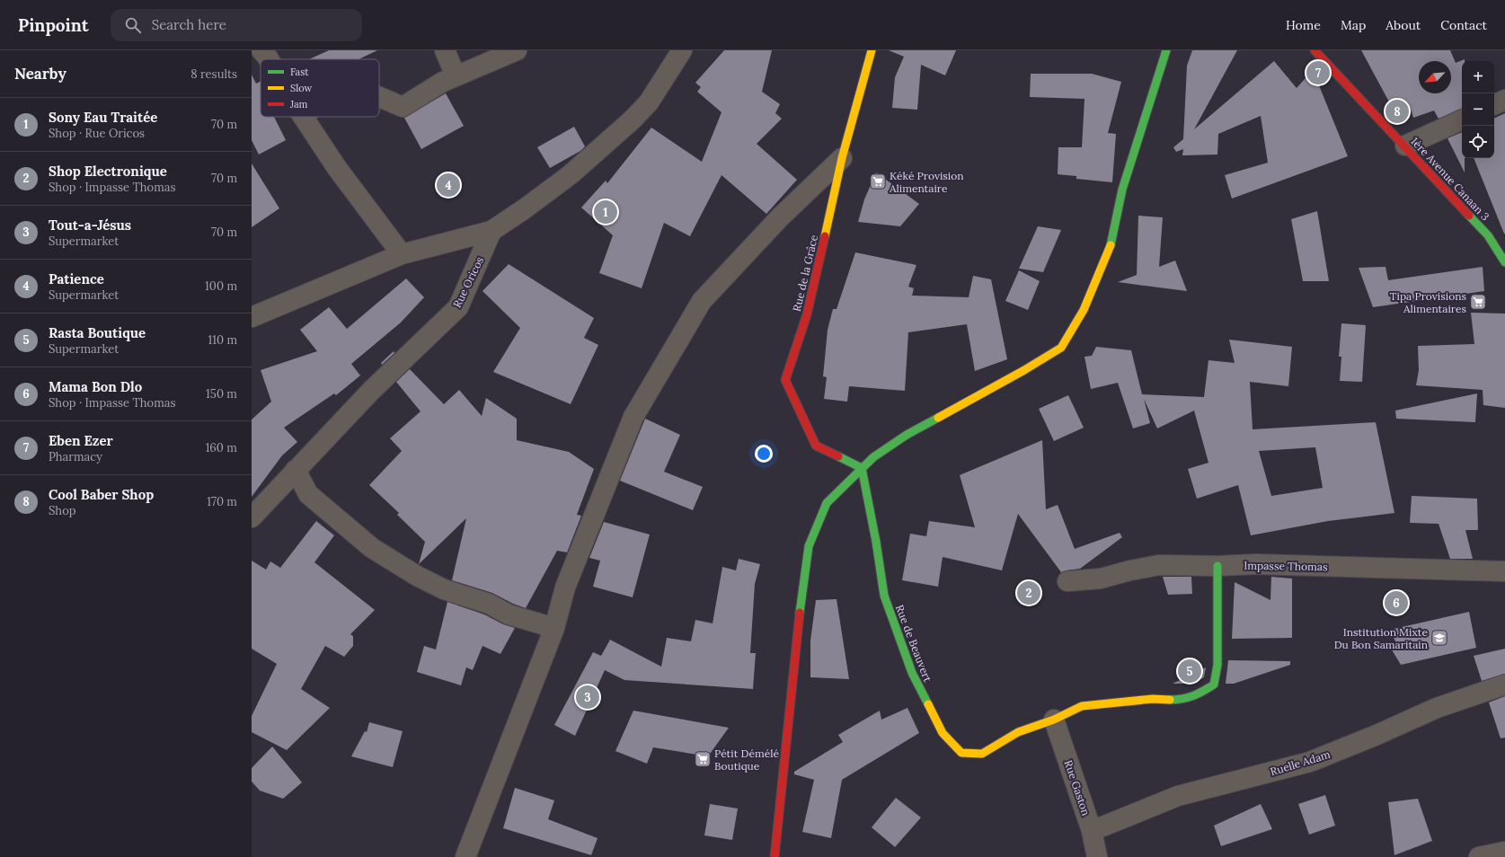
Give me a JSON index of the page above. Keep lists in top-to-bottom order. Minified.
{"streets":{"street":["1ère Avenue Canaan 3","Rue de la Grâce","Rue Oricos","Impasse Thomas","Rue de Beauvert","Ruelle Adam","Rue Gaston"]},"crossings":[["Rue de la Grâce","Rue de Beauvert"],["Impasse Thomas","Rue de Beauvert"],["Rue de Beauvert","Rue Gaston"],["Ruelle Adam","Rue Gaston"]],"places":{"supermarket":["Kéké Provision Alimentaire","Tipa Provisions Alimentaires","Pétit Démélé Boutique"],"school or university":["Institution Mixte Du Bon Samaritain"]},"legend":["Fast","Slow","Jam"],"north":"bottom left","page":{"header":"Pinpoint","search":"Search here","nav":["Home","Map","About","Contact"],"heading":["Nearby","8 results"],"pins":["7","8","4","1","2","6","5","3"],"map_buttons":["+","−"],"list":[{"mark":"1","name":"Sony Eau Traitée","note":"Shop · Rue Oricos","value":"70 m"},{"mark":"2","name":"Shop Electronique","note":"Shop · Impasse Thomas","value":"70 m"},{"mark":"3","name":"Tout-a-Jésus","note":"Supermarket","value":"70 m"},{"mark":"4","name":"Patience","note":"Supermarket","value":"100 m"},{"mark":"5","name":"Rasta Boutique","note":"Supermarket","value":"110 m"},{"mark":"6","name":"Mama Bon Dlo","note":"Shop · Impasse Thomas","value":"150 m"},{"mark":"7","name":"Eben Ezer","note":"Pharmacy","value":"160 m"},{"mark":"8","name":"Cool Baber Shop","note":"Shop","value":"170 m"}]}}
